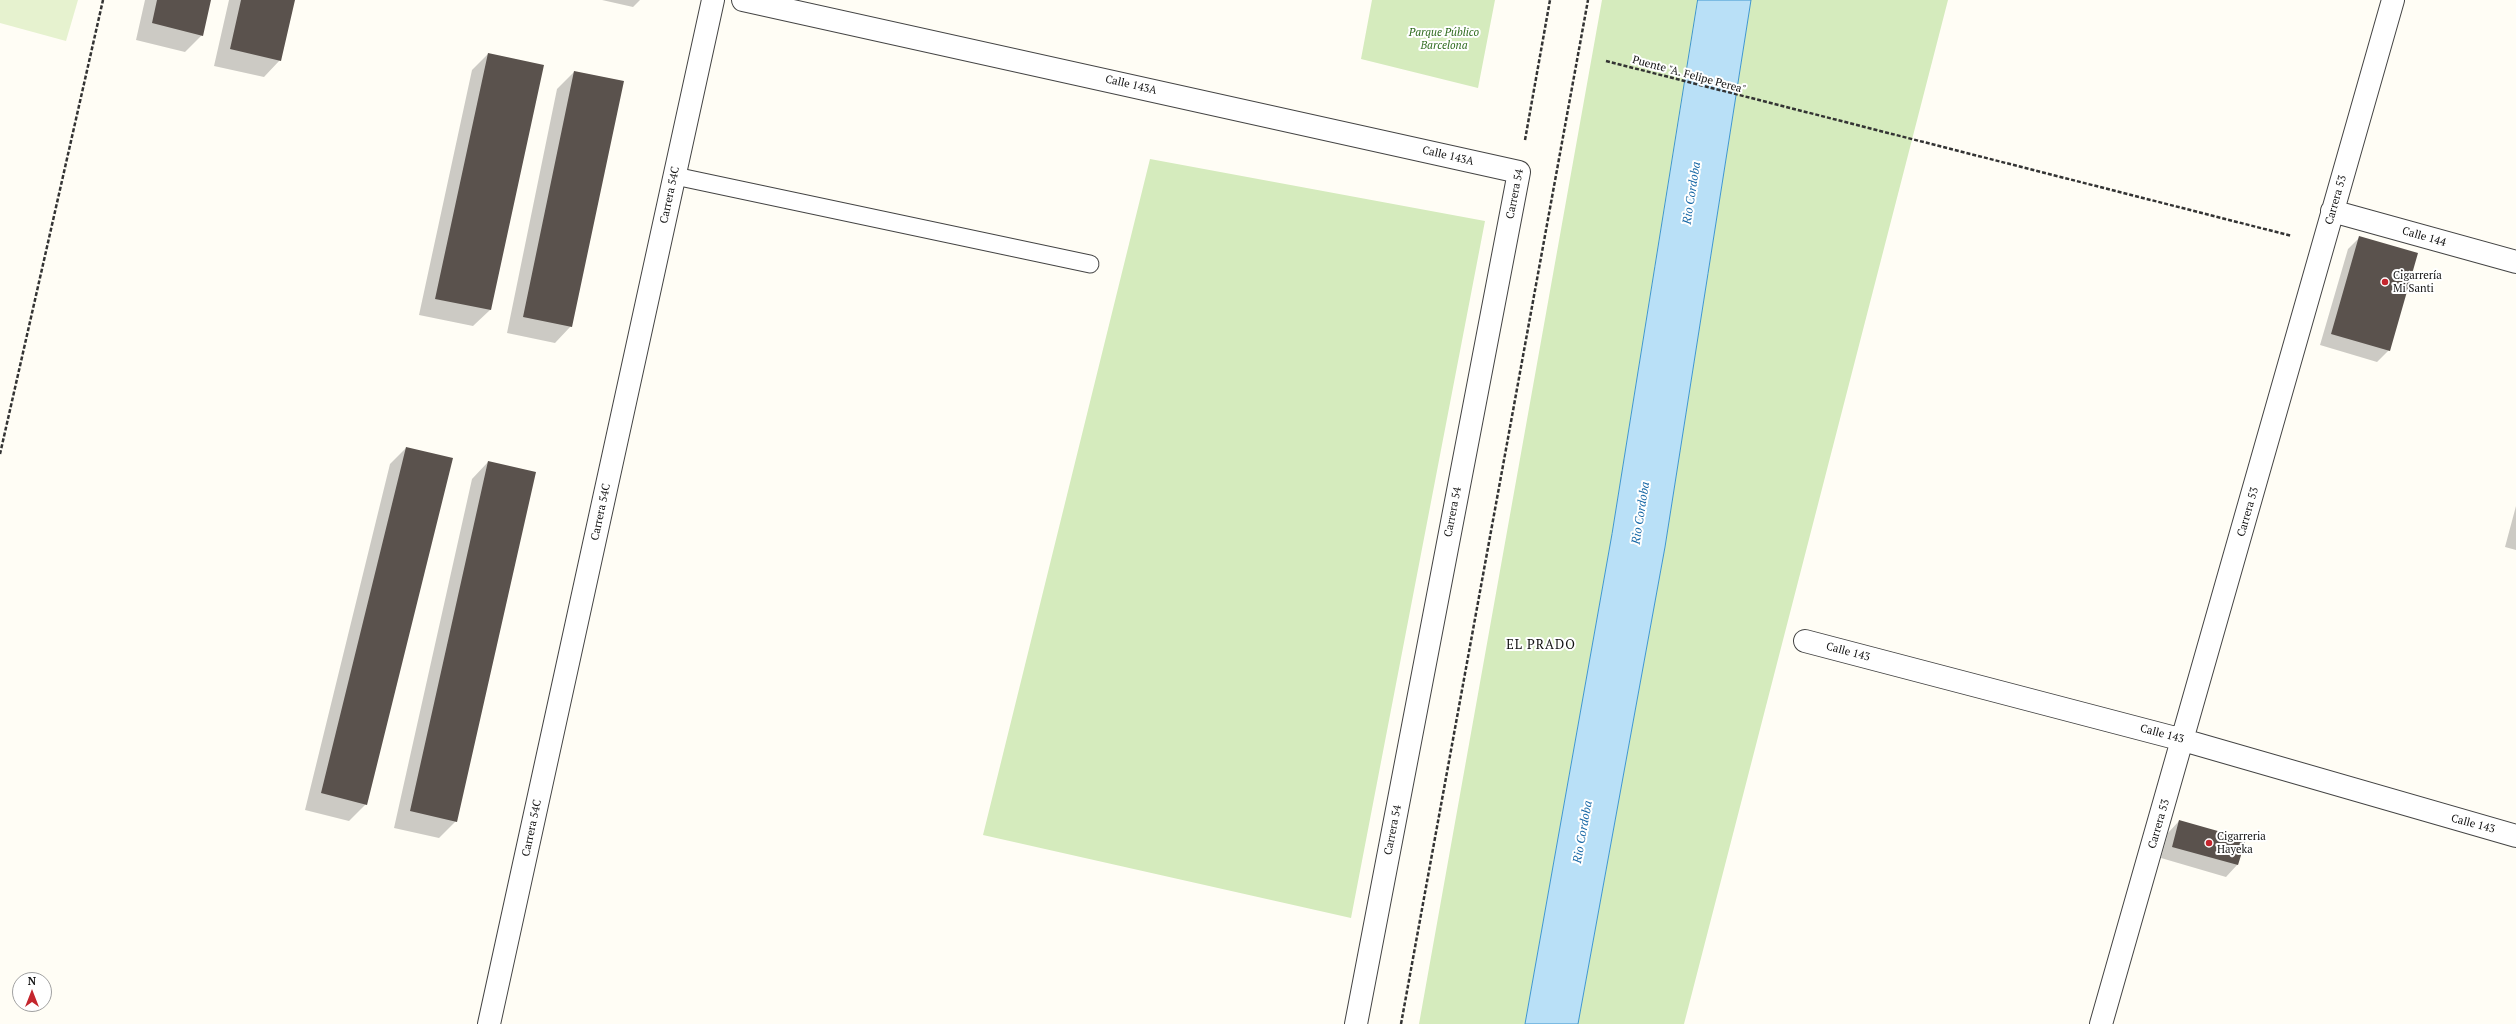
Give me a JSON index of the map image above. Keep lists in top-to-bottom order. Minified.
{"streets":{"street":["Calle 143A","Carrera 54","Carrera 54C","Carrera 53","Calle 144","Calle 143"],"path":["Puente \"A. Felipe Perea\""]},"crossings":[["Puente \"A. Felipe Perea\"","Carrera 53"],["Calle 143A","Carrera 54"],["Carrera 53","Calle 144"],["Carrera 53","Calle 143"]],"districts":["EL PRADO"],"water":["Rio Cordoba"],"parks":["Parque Público Barcelona"],"places":["Cigarrería Mi Santi","Cigarreria Hayeka"],"north":"top"}
